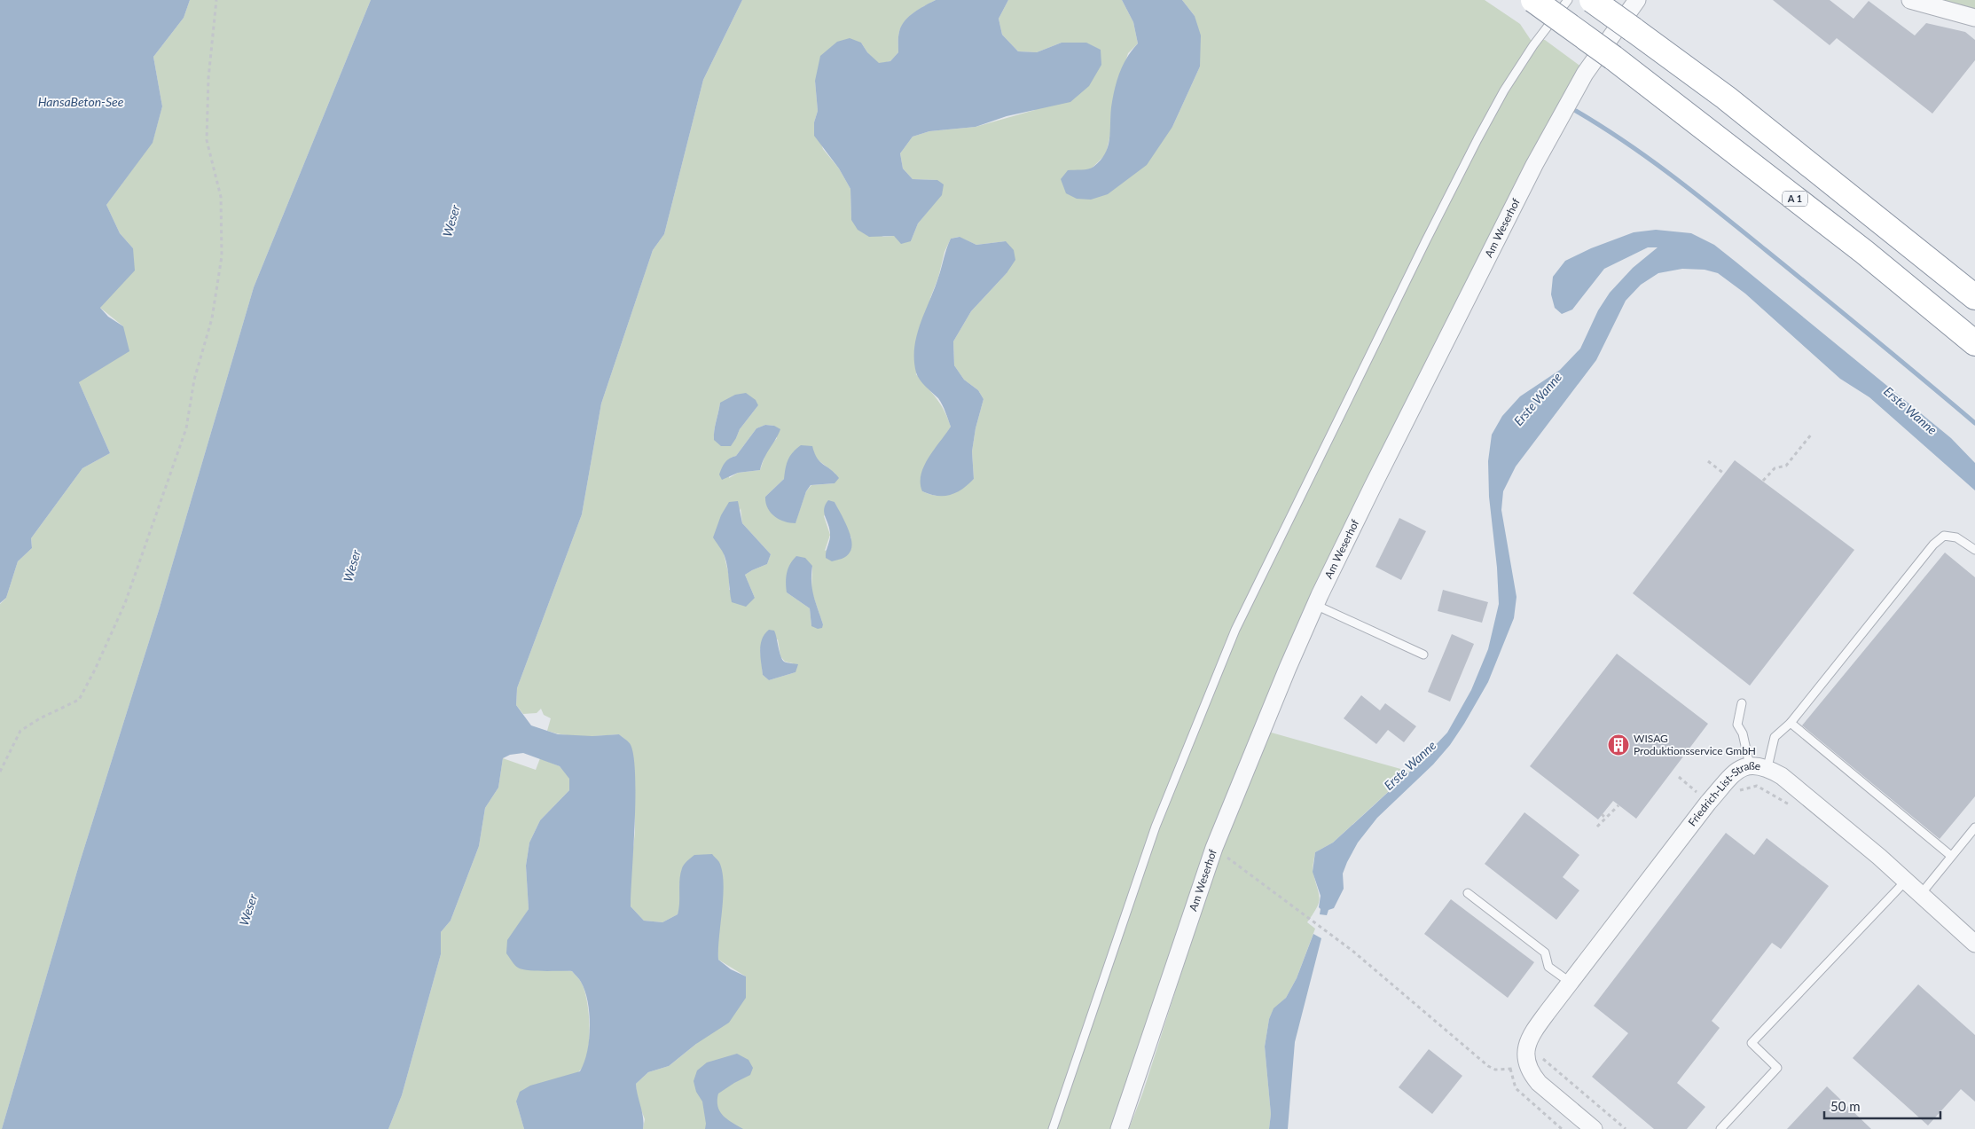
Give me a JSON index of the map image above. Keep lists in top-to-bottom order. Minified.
{"streets":{"highway":["A 1"],"street":["Am Weserhof","Friedrich-List-Straße"]},"water":["HansaBeton-See","Weser","Erste Wanne"],"places":{"building":["WISAG Produktionsservice GmbH"]},"scale_bar":"50 m"}
